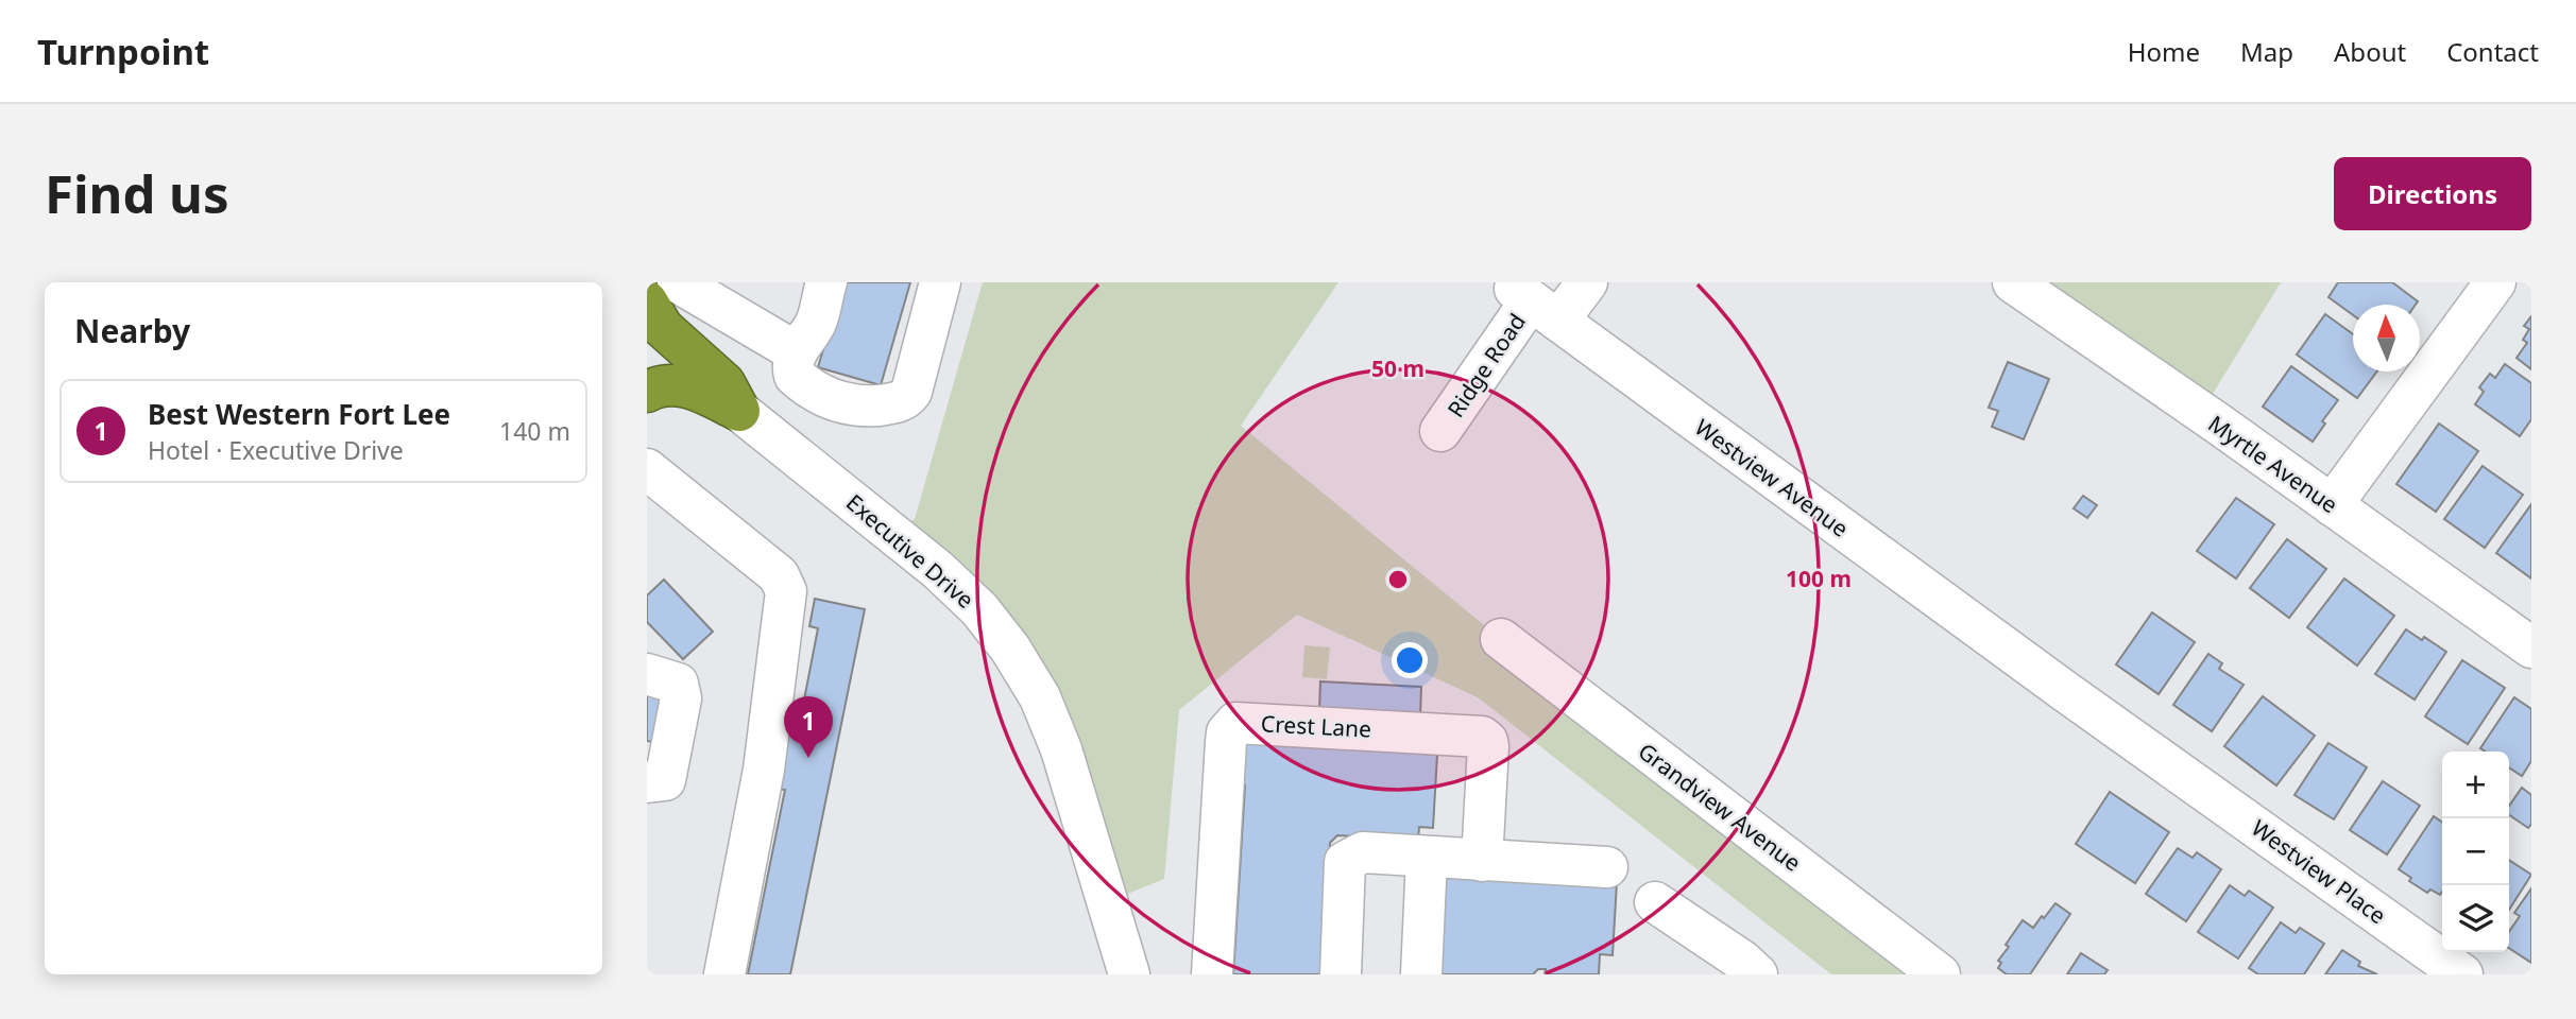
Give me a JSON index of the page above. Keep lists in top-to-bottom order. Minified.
{"streets":{"street":["Ridge Road","Myrtle Avenue","Westview Avenue","Executive Drive","Crest Lane","Grandview Avenue","Westview Place"]},"crossings":[["Ridge Road","Westview Avenue"],["Westview Avenue","Westview Place"]],"north":"top","page":{"header":"Turnpoint","nav":["Home","Map","About","Contact"],"buttons":"Directions","title":"Find us","heading":"Nearby","list":[{"mark":"1","name":"Best Western Fort Lee","note":"Hotel · Executive Drive","value":"140 m"}],"pins":"1","map_buttons":["+","−"]},"rings":["50 m","100 m"]}
